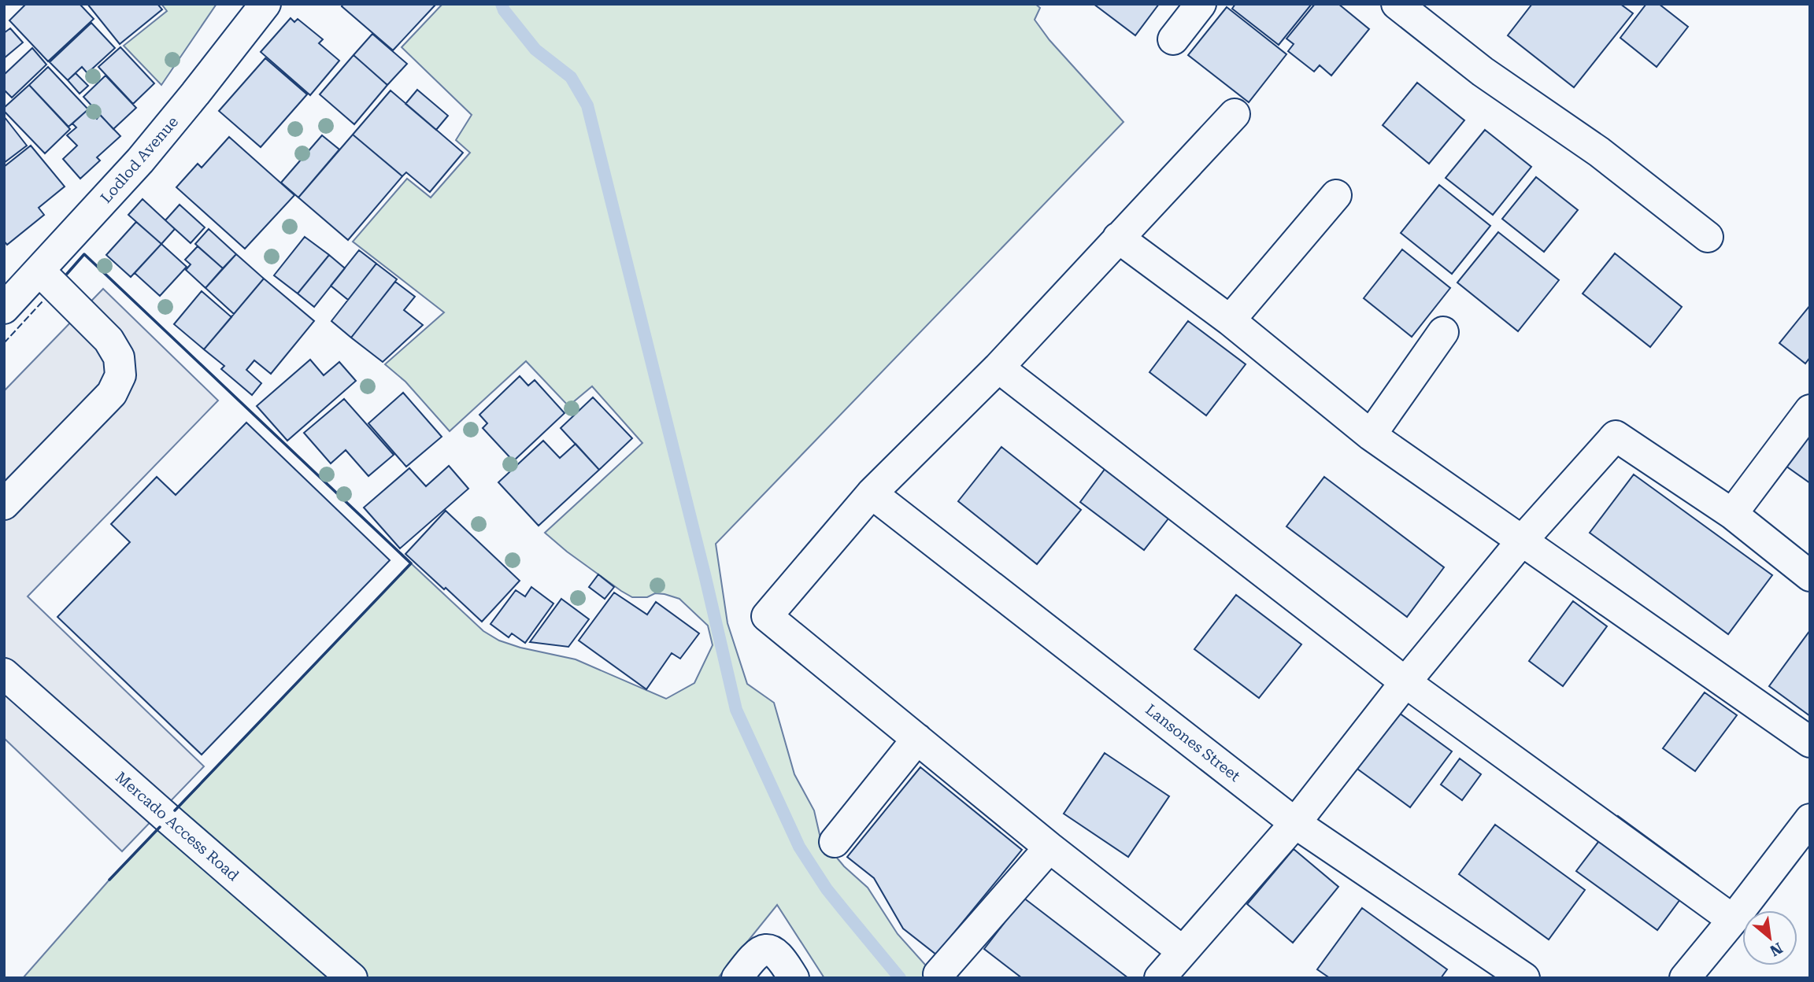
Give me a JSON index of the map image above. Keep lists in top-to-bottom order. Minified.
{"streets":{"street":["Lodlod Avenue","Lansones Street","Mercado Access Road"]},"north":"bottom right"}
